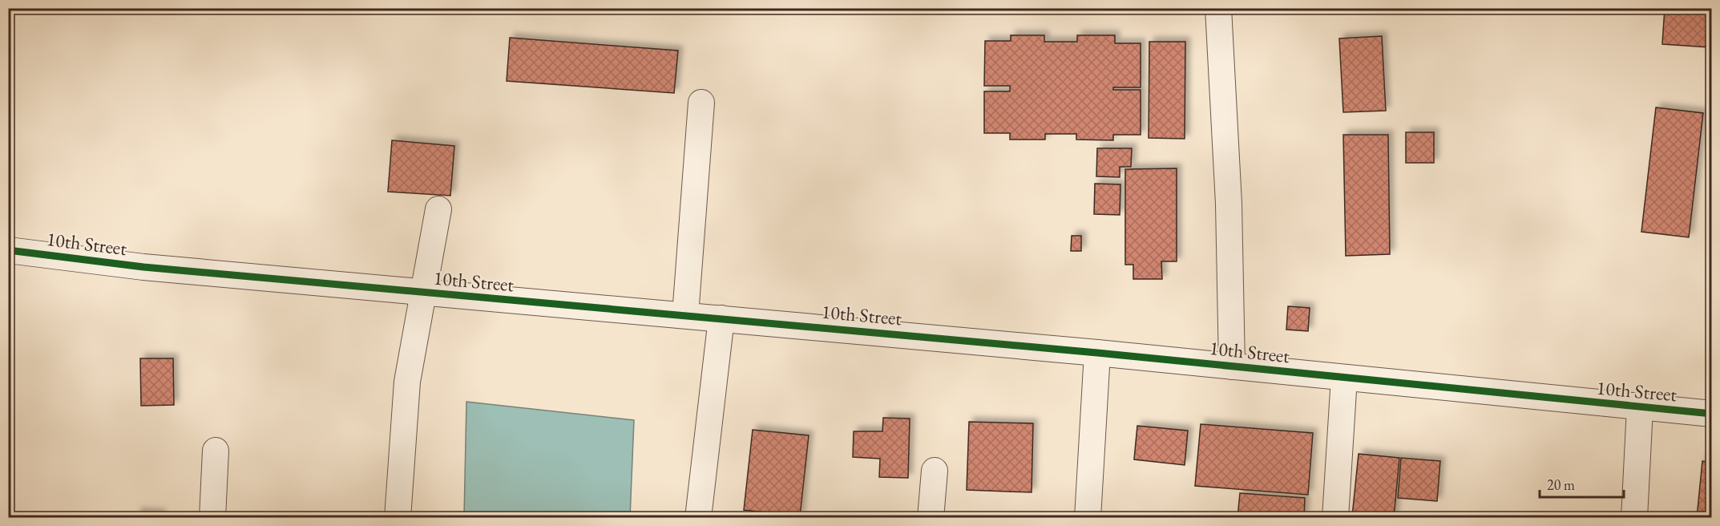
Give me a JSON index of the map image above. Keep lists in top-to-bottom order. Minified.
{"streets":{"street":["10th Street"]},"scale_bar":"20 m"}
